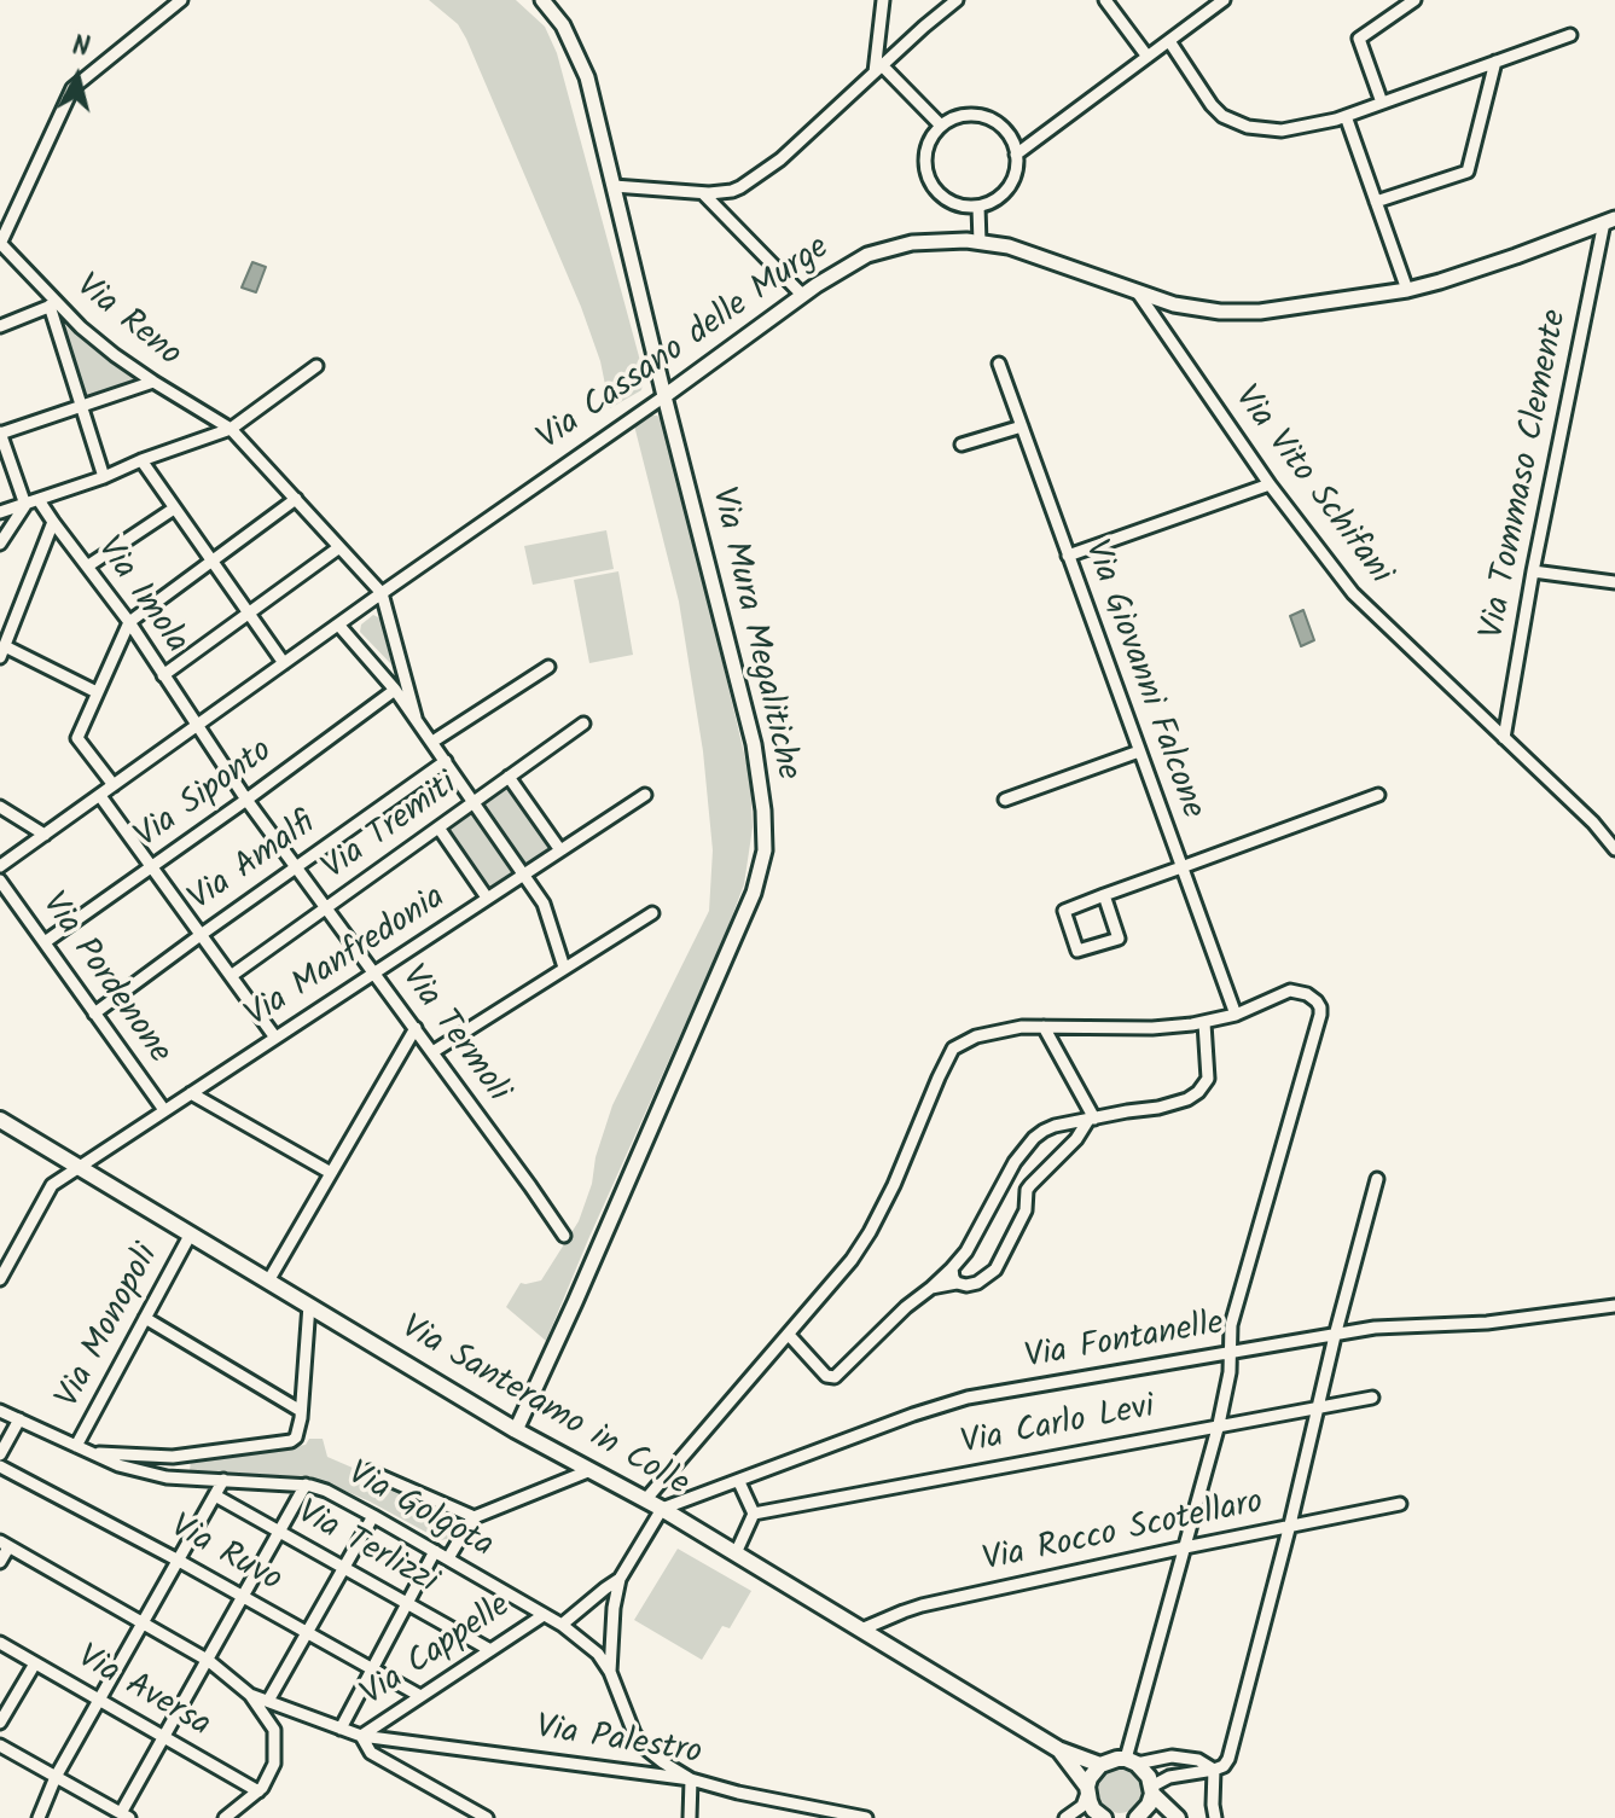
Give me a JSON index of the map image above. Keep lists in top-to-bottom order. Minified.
{"streets":{"main road":["Via Santeramo in Colle"],"street":["Via Reno","Via Cassano delle Murge","Via Tommaso Clemente","Via Vito Schifani","Via Imola","Via Mura Megalitiche","Via Giovanni Falcone","Via Siponto","Via Tremiti","Via Amalfi","Via Manfredonia","Via Pordenone","Via Termoli","Via Monopoli","Via Fontanelle","Via Carlo Levi","Via Golgota","Via Rocco Scotellaro","Via Terlizzi","Via Ruvo","Via Cappelle","Via Aversa","Via Palestro"]},"crossings":[["Via Reno","Via Cassano delle Murge"],["Via Cassano delle Murge","Via Tommaso Clemente"],["Via Cassano delle Murge","Via Vito Schifani"],["Via Cassano delle Murge","Via Imola"],["Via Cassano delle Murge","Via Mura Megalitiche"],["Via Cassano delle Murge","Via Termoli"],["Via Tommaso Clemente","Via Vito Schifani"],["Via Imola","Via Termoli"],["Via Mura Megalitiche","Via Santeramo in Colle"],["Via Siponto","Via Pordenone"],["Via Siponto","Via Termoli"],["Via Tremiti","Via Termoli"],["Via Amalfi","Via Pordenone"],["Via Amalfi","Via Termoli"],["Via Manfredonia","Via Pordenone"],["Via Manfredonia","Via Termoli"],["Via Manfredonia","Via Santeramo in Colle"],["Via Monopoli","Via Santeramo in Colle"],["Via Monopoli","Via Golgota"],["Via Fontanelle","Via Santeramo in Colle"],["Via Santeramo in Colle","Via Rocco Scotellaro"],["Via Golgota","Via Cappelle"],["Via Terlizzi","Via Cappelle"],["Via Ruvo","Via Cappelle"],["Via Cappelle","Via Palestro"]],"north":"top"}
